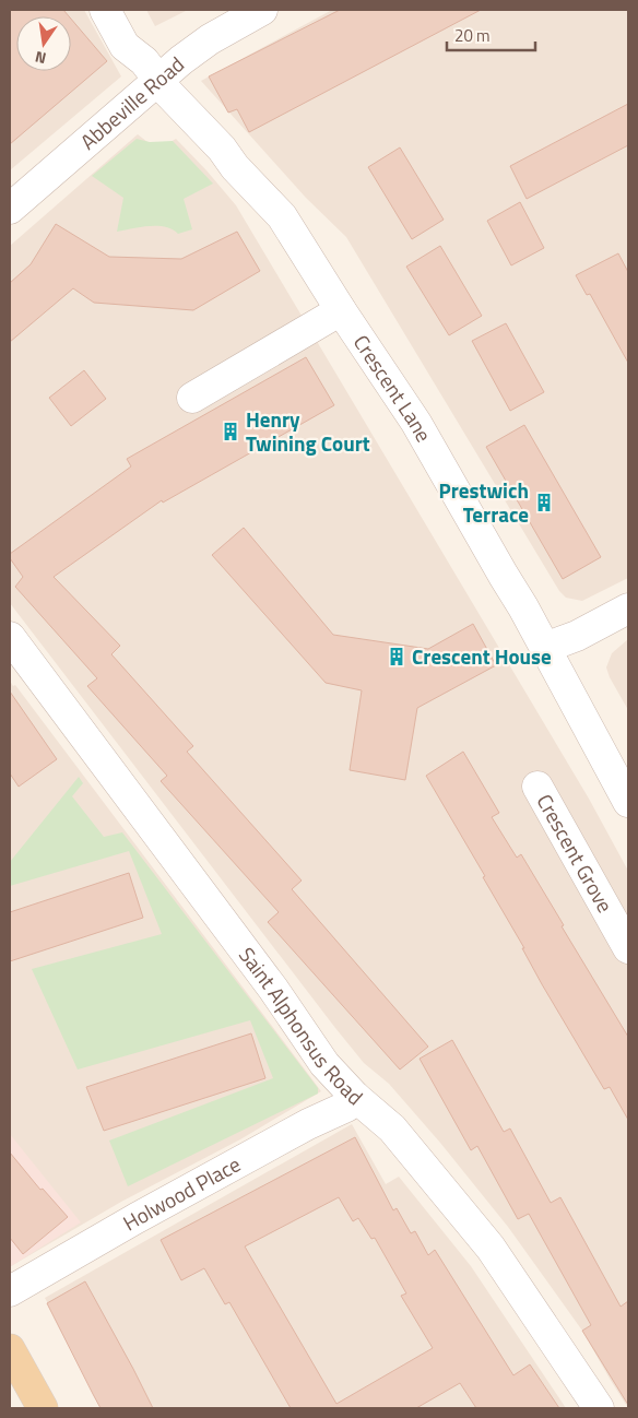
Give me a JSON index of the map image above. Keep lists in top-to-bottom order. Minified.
{"streets":{"street":["Abbeville Road","Crescent Lane","Crescent Grove","Saint Alphonsus Road","Holwood Place"]},"crossings":[["Abbeville Road","Crescent Lane"],["Saint Alphonsus Road","Holwood Place"]],"places":{"building":["Henry Twining Court","Prestwich Terrace","Crescent House"]},"scale_bar":"20 m","north":"bottom"}
